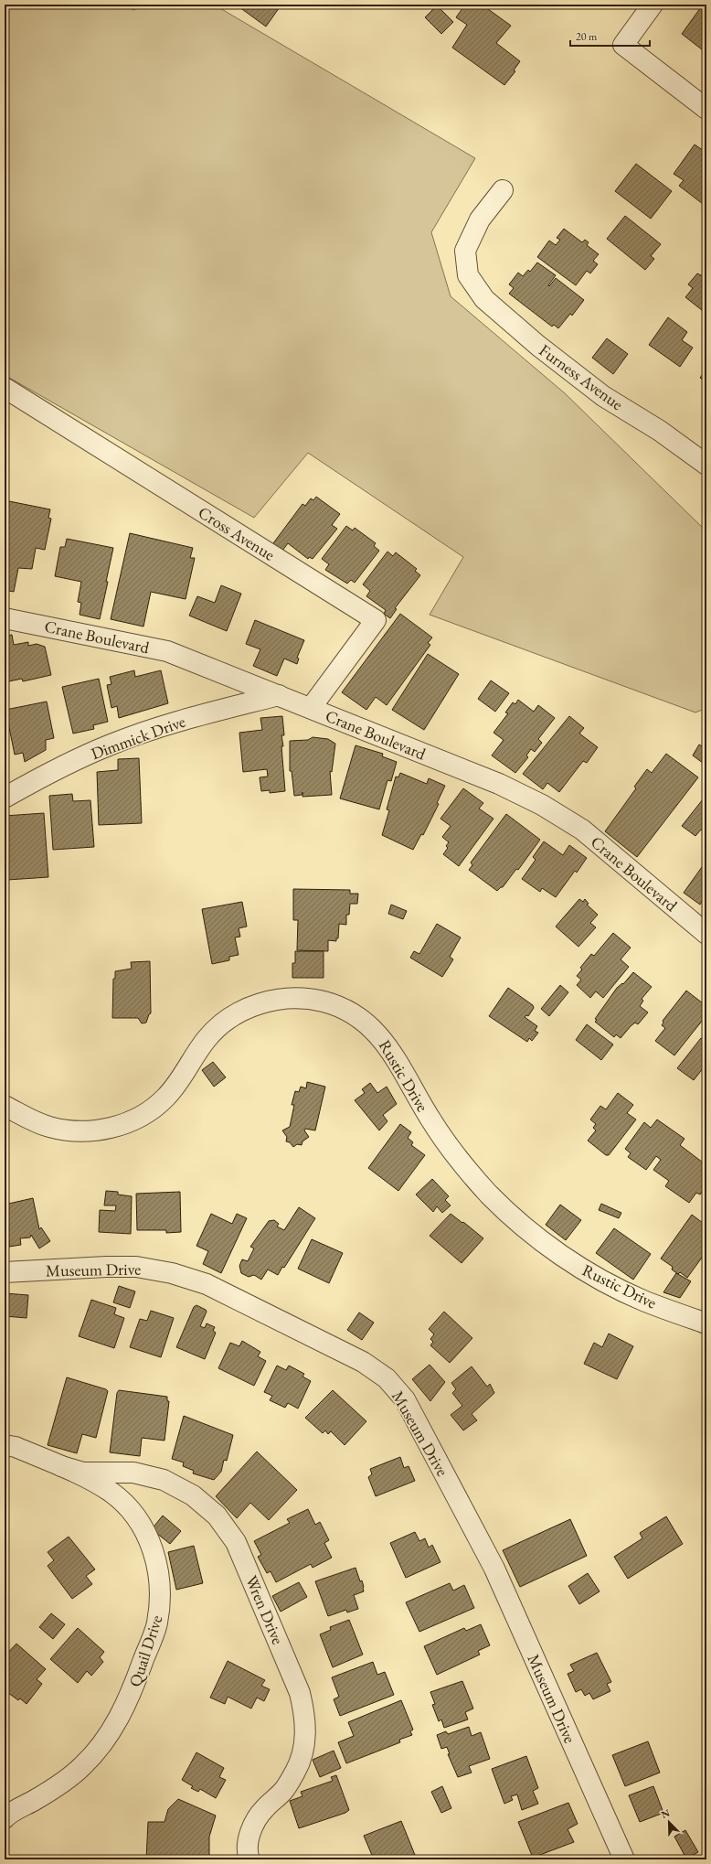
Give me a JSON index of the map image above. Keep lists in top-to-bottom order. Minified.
{"streets":{"street":["Furness Avenue","Cross Avenue","Crane Boulevard","Dimmick Drive","Rustic Drive","Museum Drive","Wren Drive","Quail Drive"]},"crossings":[["Cross Avenue","Crane Boulevard"],["Crane Boulevard","Dimmick Drive"],["Wren Drive","Quail Drive"]],"scale_bar":"20 m","north":"top left"}
